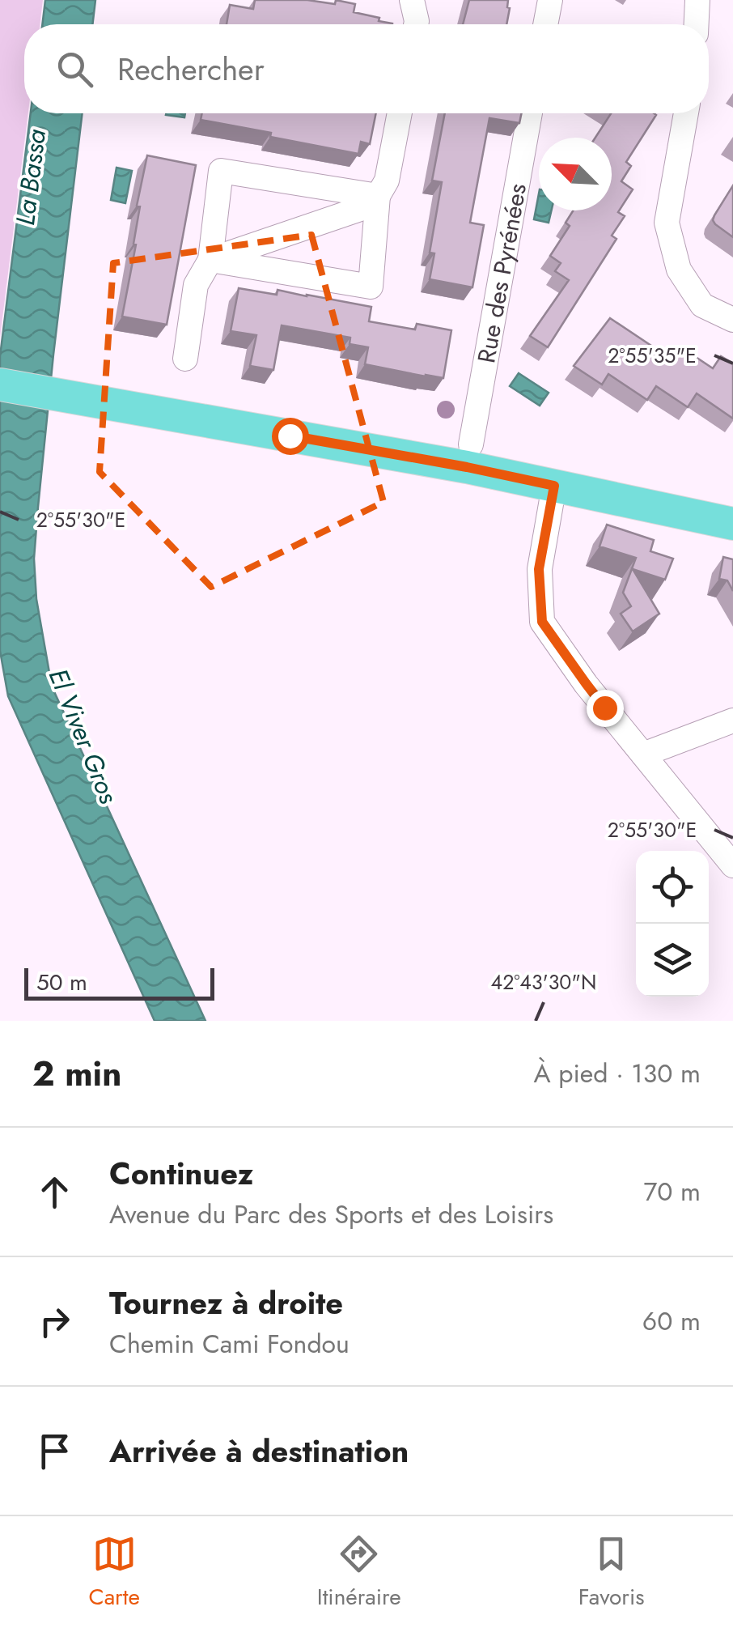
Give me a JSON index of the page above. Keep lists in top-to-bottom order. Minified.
{"streets":{"street":["Rue des Pyrénées"]},"water":["La Bassa","El Viver Gros"],"scale_bar":"50 m","north":"top left","page":{"search":"Rechercher","scale":"50 m","heading":["2 min","À pied · 130 m"],"list":[["Continuez","Avenue du Parc des Sports et des Loisirs","70 m"],["Tournez à droite","Chemin Cami Fondou","60 m"],"Arrivée à destination"],"nav":["Carte","Itinéraire","Favoris"]},"coordinates":["2°55'35\"E","2°55'30\"E","42°43'30\"N"]}
